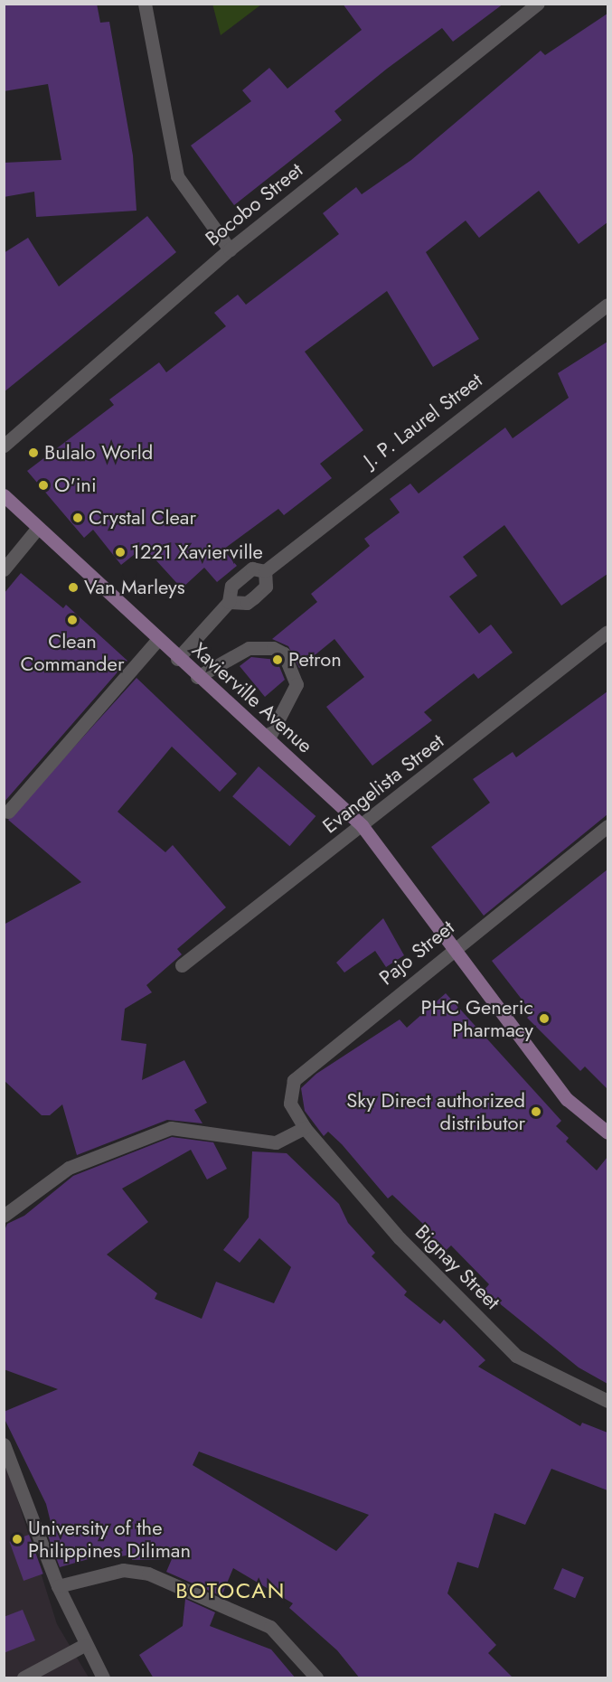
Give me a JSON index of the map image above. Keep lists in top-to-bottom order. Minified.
{"streets":{"main road":["Xavierville Avenue"],"street":["Bocobo Street","J. P. Laurel Street","Evangelista Street","Pajo Street","Bignay Street"]},"crossings":[["J. P. Laurel Street","Xavierville Avenue"],["Xavierville Avenue","Evangelista Street"],["Xavierville Avenue","Pajo Street"],["Pajo Street","Bignay Street"]],"districts":["BOTOCAN"],"places":["Bulalo World","O'ini","Crystal Clear","1221 Xavierville","Van Marleys","Clean Commander","Petron","PHC Generic Pharmacy","Sky Direct authorized distributor","University of the Philippines Diliman"]}
